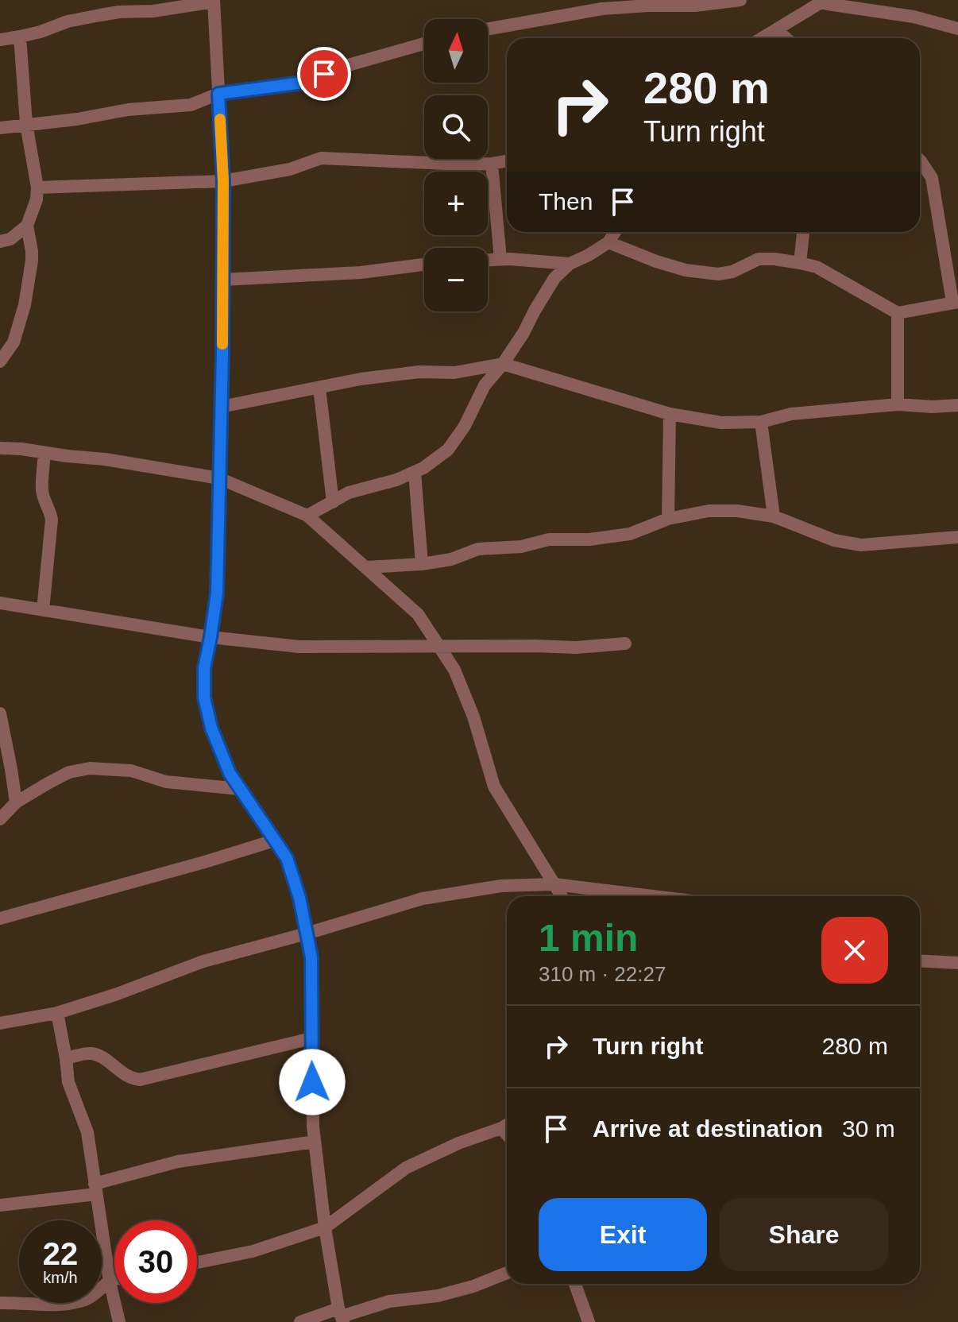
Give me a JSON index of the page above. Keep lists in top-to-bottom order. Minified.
{"north":"top","page":{"map_buttons":["+","−"],"turn":["280 m","Turn right"],"then":"Then","heading":["1 min","310 m · 22:27"],"list":[{"name":"Turn right","value":"280 m"},{"name":"Arrive at destination","value":"30 m"}],"buttons":["Exit","Share"],"speed":"22 km/h","limit":"30"}}
